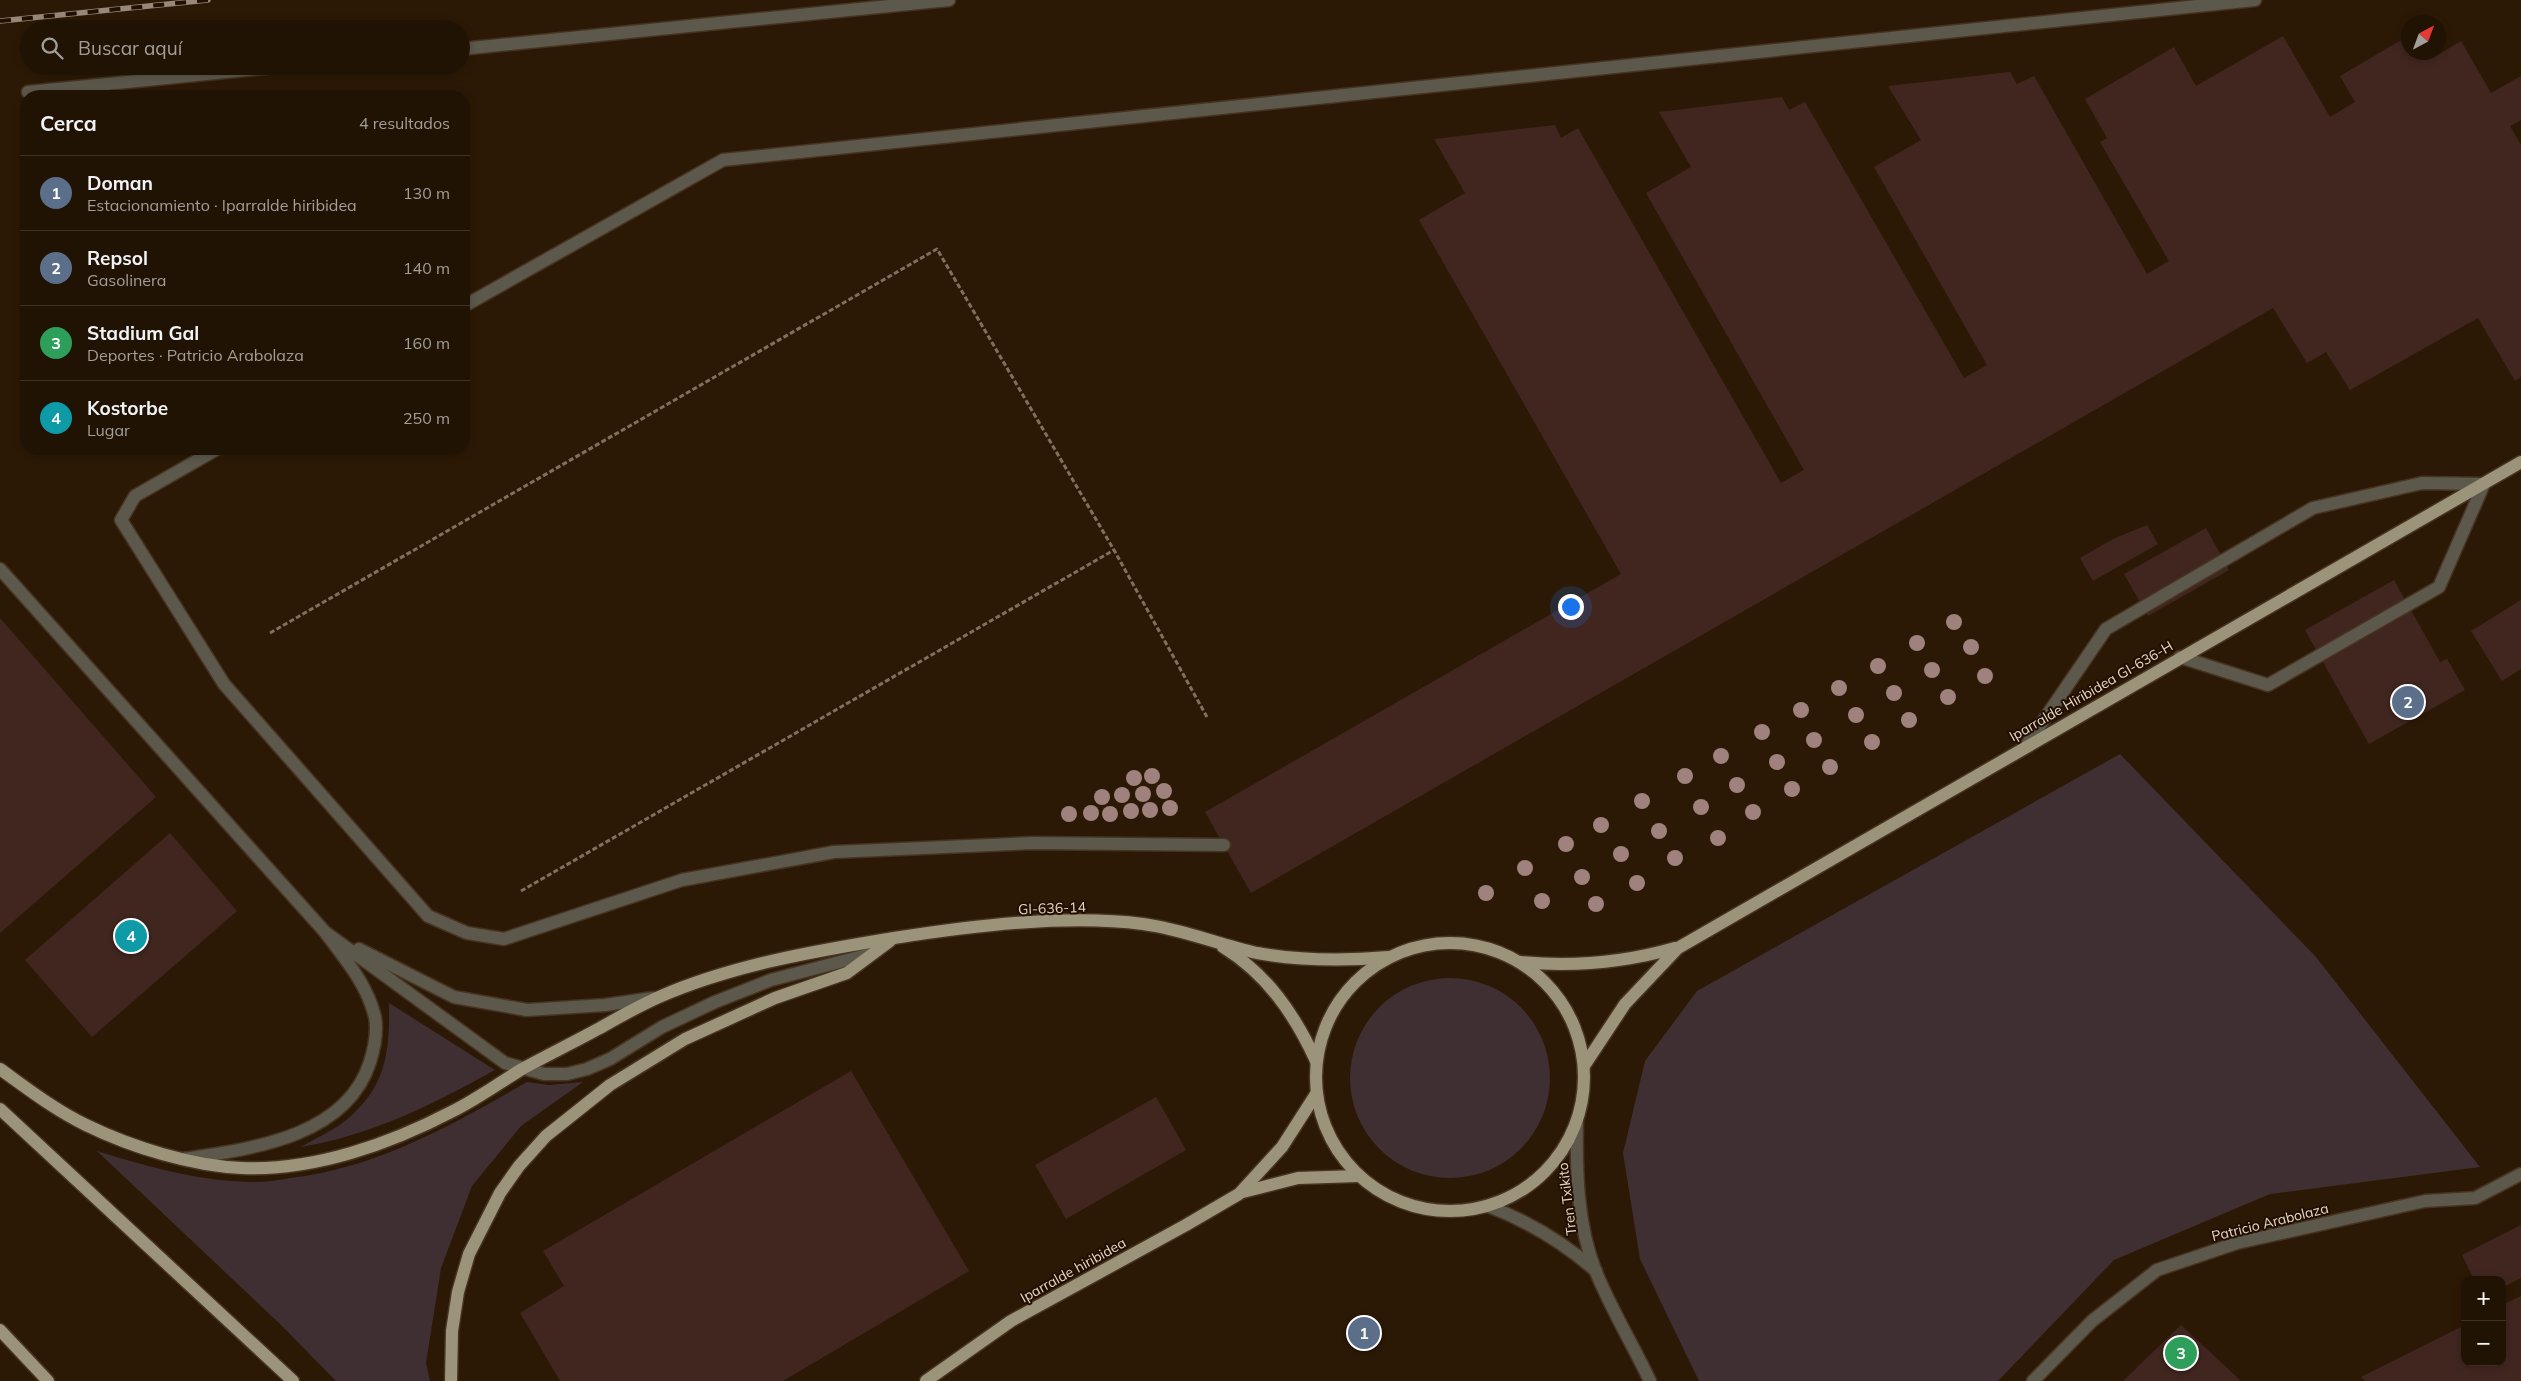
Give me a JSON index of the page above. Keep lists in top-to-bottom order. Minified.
{"streets":{"main road":["Iparralde Hiribidea GI-636-H","GI-636-14","Iparralde hiribidea"],"street":["Tren Txikito","Patricio Arabolaza"]},"north":"top right","page":{"search":"Buscar aquí","heading":["Cerca","4 resultados"],"list":[{"mark":"1","name":"Doman","note":"Estacionamiento · Iparralde hiribidea","value":"130 m"},{"mark":"2","name":"Repsol","note":"Gasolinera","value":"140 m"},{"mark":"3","name":"Stadium Gal","note":"Deportes · Patricio Arabolaza","value":"160 m"},{"mark":"4","name":"Kostorbe","note":"Lugar","value":"250 m"}],"pins":["2","4","1","3"],"map_buttons":["+","−"]}}
